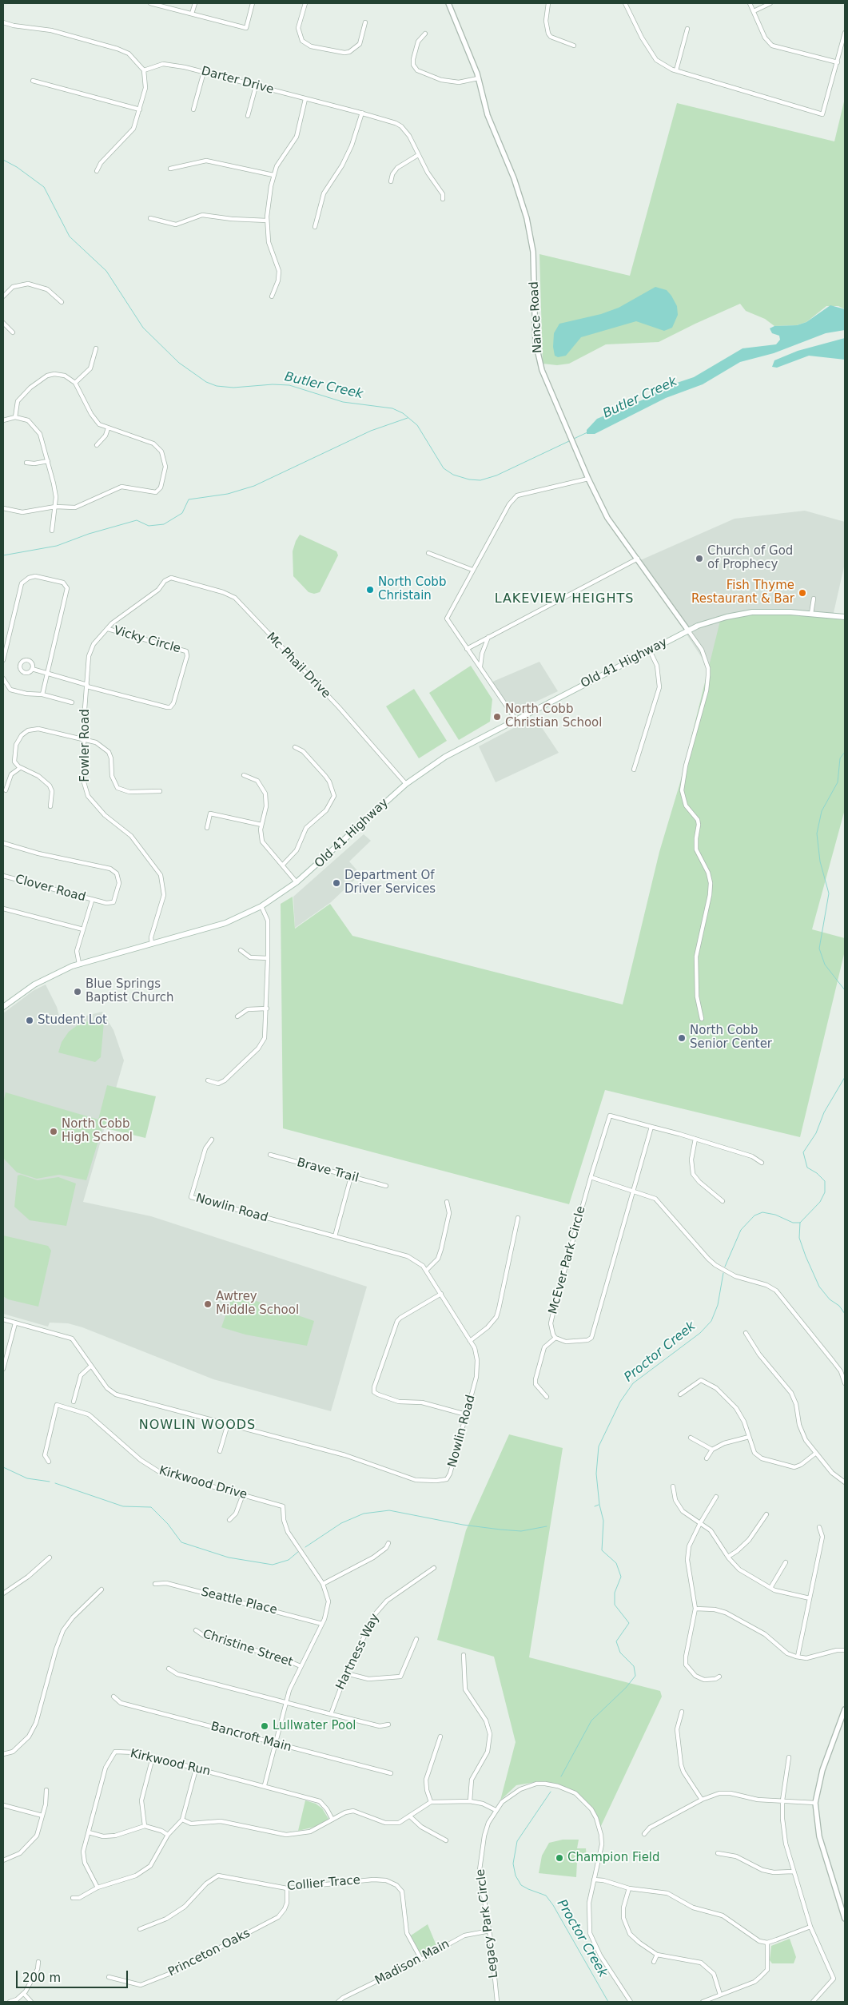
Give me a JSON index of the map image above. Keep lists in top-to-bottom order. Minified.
{"streets":{"main road":["Old 41 Highway"],"street":["Darter Drive","Nance Road","Vicky Circle","Mc Phail Drive","Fowler Road","Clover Road","Brave Trail","Nowlin Road","McEver Park Circle","Kirkwood Drive","Seattle Place","Christine Street","Hartness Way","Bancroft Main","Kirkwood Run","Collier Trace","Legacy Park Circle","Princeton Oaks","Madison Main"]},"crossings":[["Nance Road","Old 41 Highway"],["Vicky Circle","Fowler Road"],["Old 41 Highway","Mc Phail Drive"],["Old 41 Highway","Fowler Road"],["Old 41 Highway","Clover Road"],["Mc Phail Drive","Fowler Road"],["Collier Trace","Princeton Oaks"],["Collier Trace","Madison Main"],["Legacy Park Circle","Madison Main"]],"districts":["LAKEVIEW HEIGHTS","NOWLIN WOODS"],"water":["Butler Creek","Proctor Creek"],"places":["Church of God of Prophecy","North Cobb Christain","Fish Thyme Restaurant & Bar","North Cobb Christian School","Department Of Driver Services","Blue Springs Baptist Church","Student Lot","North Cobb Senior Center","North Cobb High School","Awtrey Middle School","Lullwater Pool","Champion Field"],"scale_bar":"200 m"}
